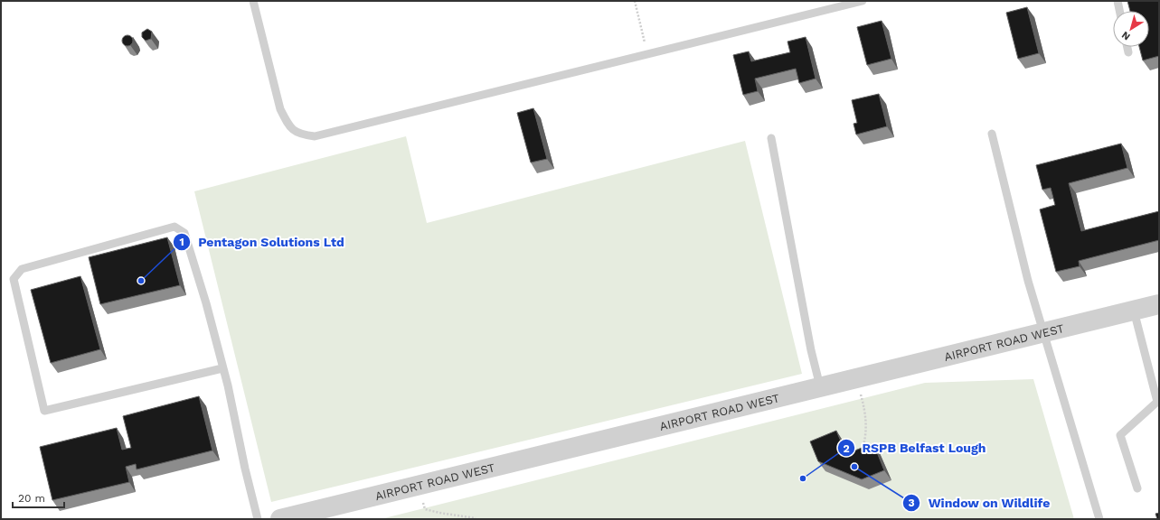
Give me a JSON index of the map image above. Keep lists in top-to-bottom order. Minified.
{"streets":{"street":["AIRPORT ROAD WEST"]},"places":["Pentagon Solutions Ltd","Window on Wildlife","RSPB Belfast Lough"],"scale_bar":"20 m","north":"bottom left"}
